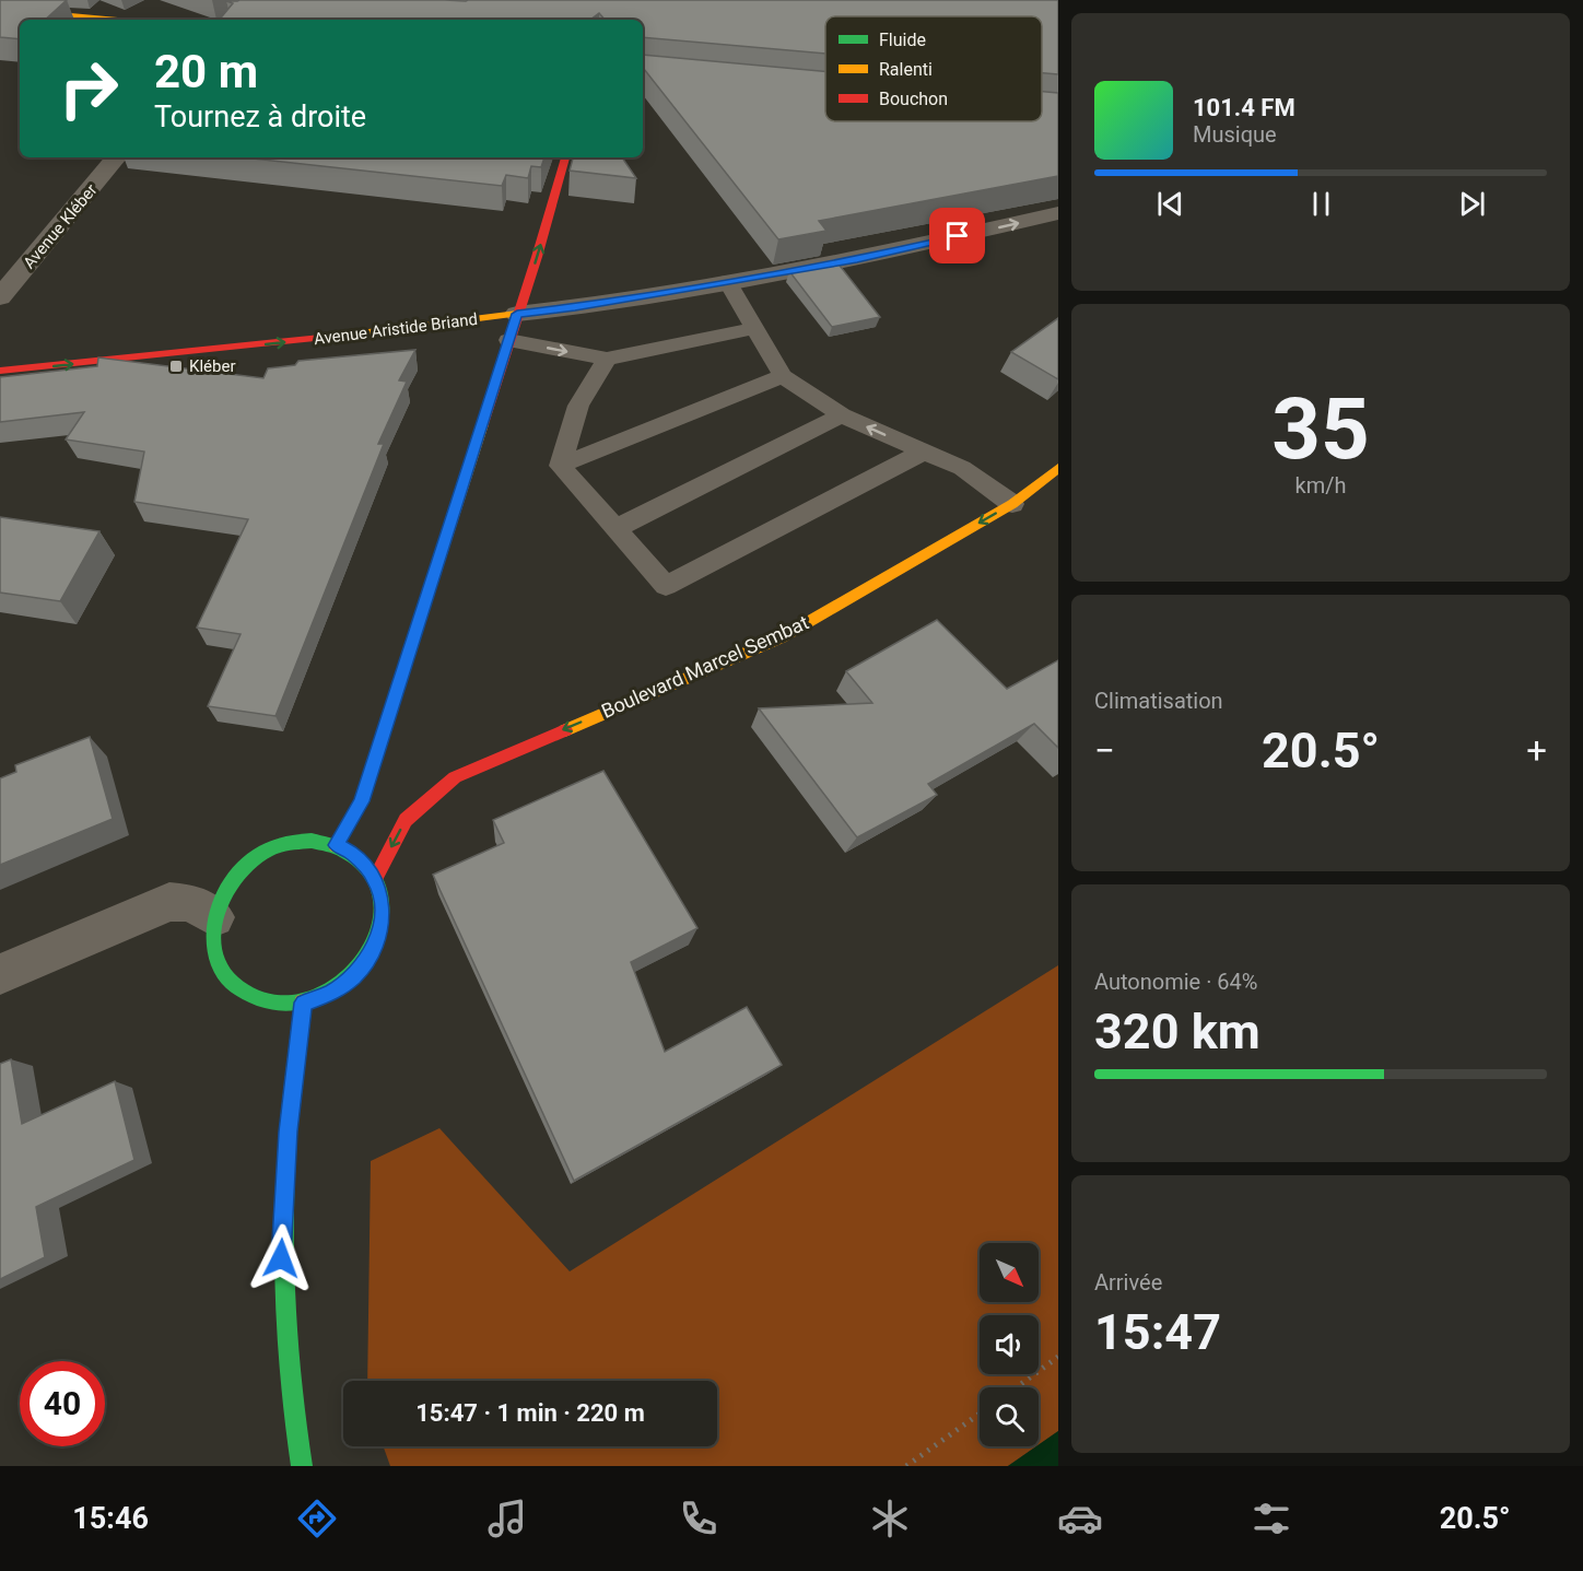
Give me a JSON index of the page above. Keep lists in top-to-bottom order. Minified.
{"streets":{"street":["Avenue Kléber","Avenue Aristide Briand","Boulevard Marcel Sembat"]},"one_way":["Avenue Aristide Briand","Boulevard Marcel Sembat"],"places":{"transit":["Kléber"]},"legend":["Fluide","Ralenti","Bouchon"],"north":"bottom right","page":{"turn":["20 m","Tournez à droite"],"song":["101.4 FM","Musique"],"tile":[["35","km/h"],"Climatisation",["Autonomie · 64%","320 km"],["Arrivée","15:47"]],"heat":["−","20.5°","+"],"limit":"40","trip":"15:47 · 1 min · 220 m","tabs":["15:46","20.5°"]}}
